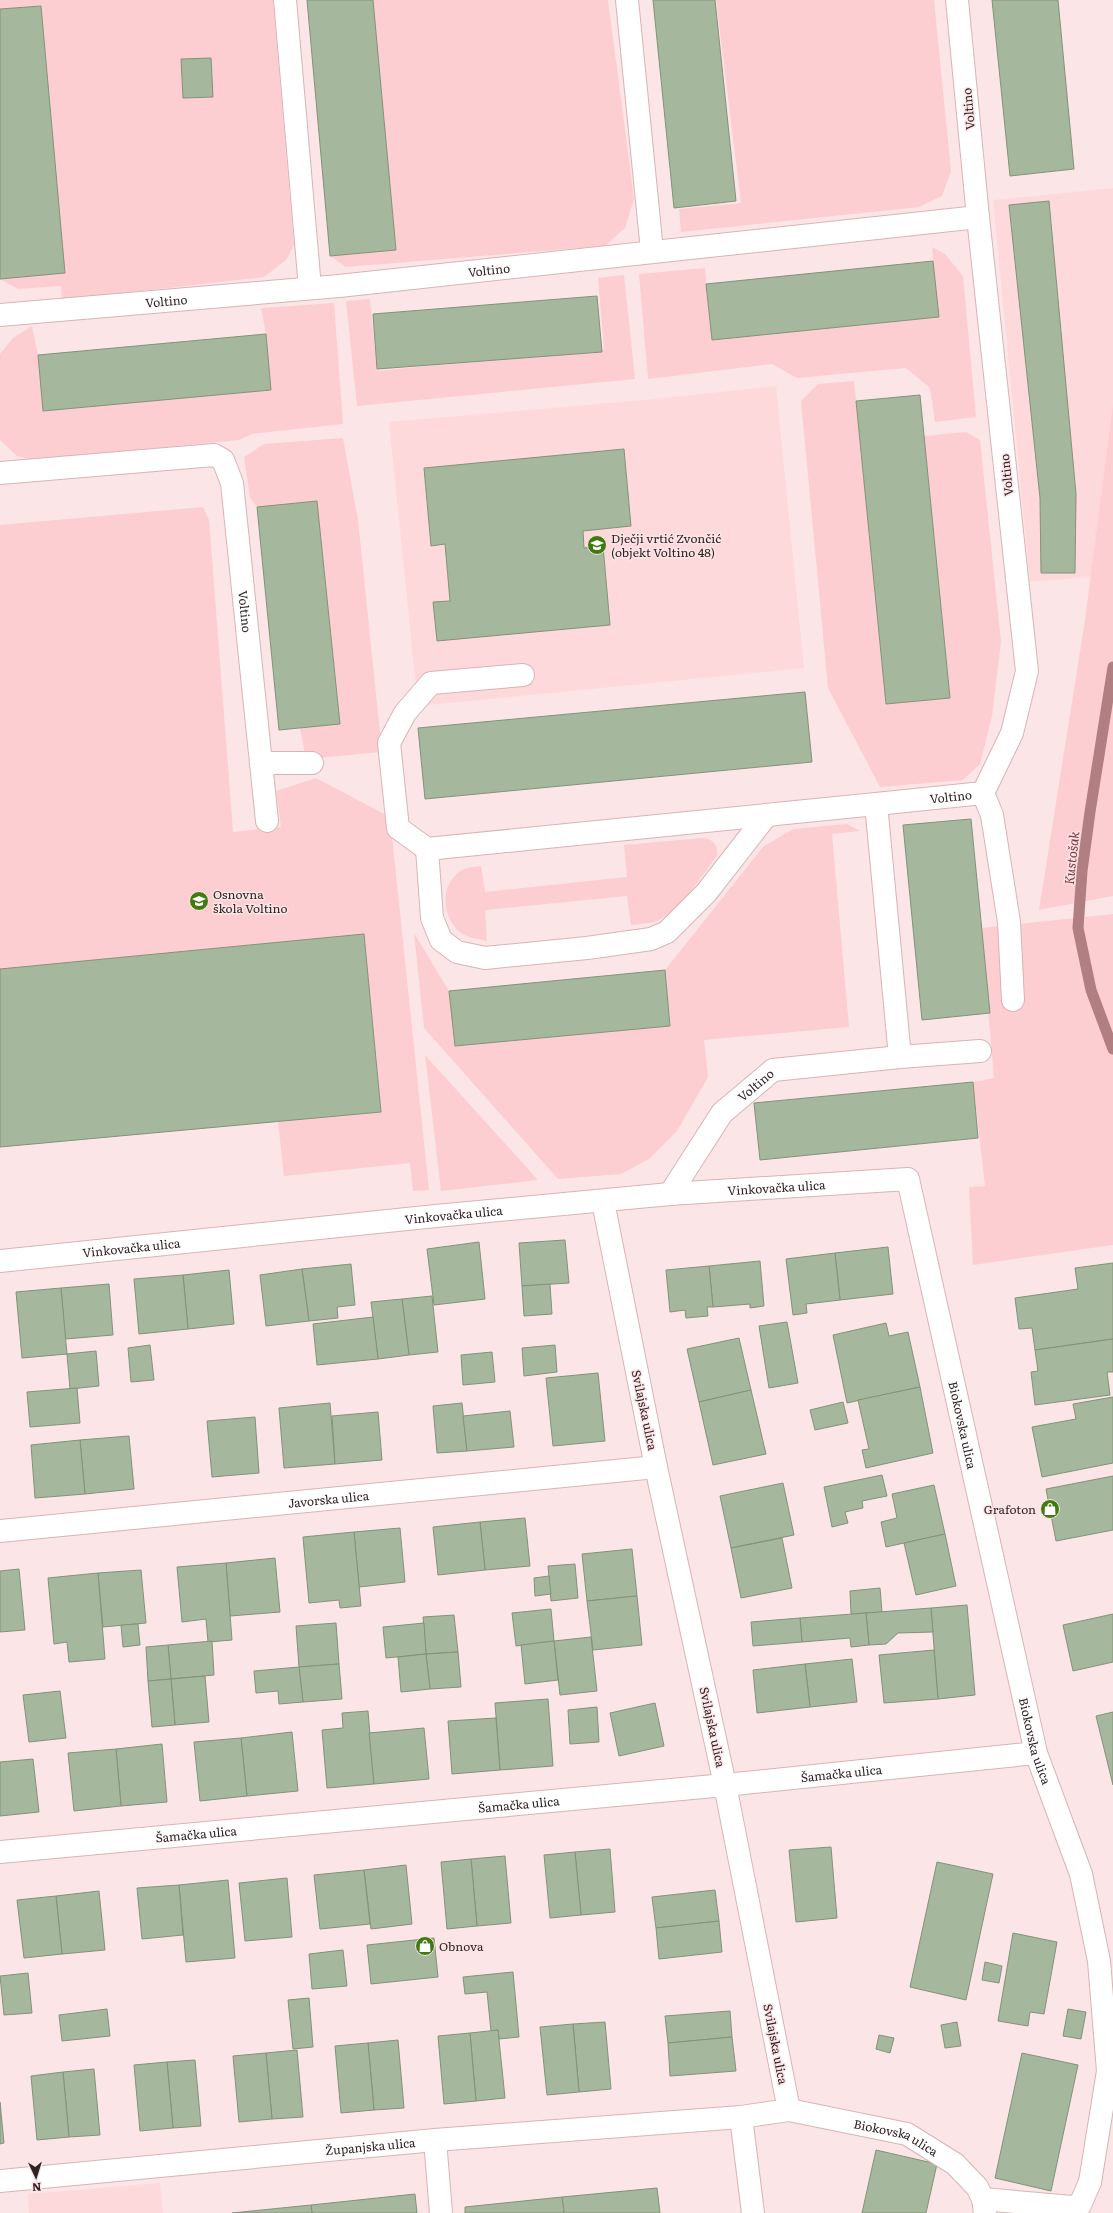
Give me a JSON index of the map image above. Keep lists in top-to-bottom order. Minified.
{"streets":{"street":["Voltino","Vinkovačka ulica","Svilajska ulica","Biokovska ulica","Javorska ulica","Šamačka ulica","Županjska ulica"]},"crossings":[["Voltino","Vinkovačka ulica"],["Vinkovačka ulica","Svilajska ulica"],["Vinkovačka ulica","Biokovska ulica"],["Svilajska ulica","Biokovska ulica"],["Svilajska ulica","Javorska ulica"],["Svilajska ulica","Šamačka ulica"],["Biokovska ulica","Šamačka ulica"]],"water":["Kustošak"],"places":{"school or university":["Dječji vrtić Zvončić (objekt Voltino 48)","Osnovna škola Voltino"],"shop":["Grafoton","Obnova"]},"north":"bottom"}
